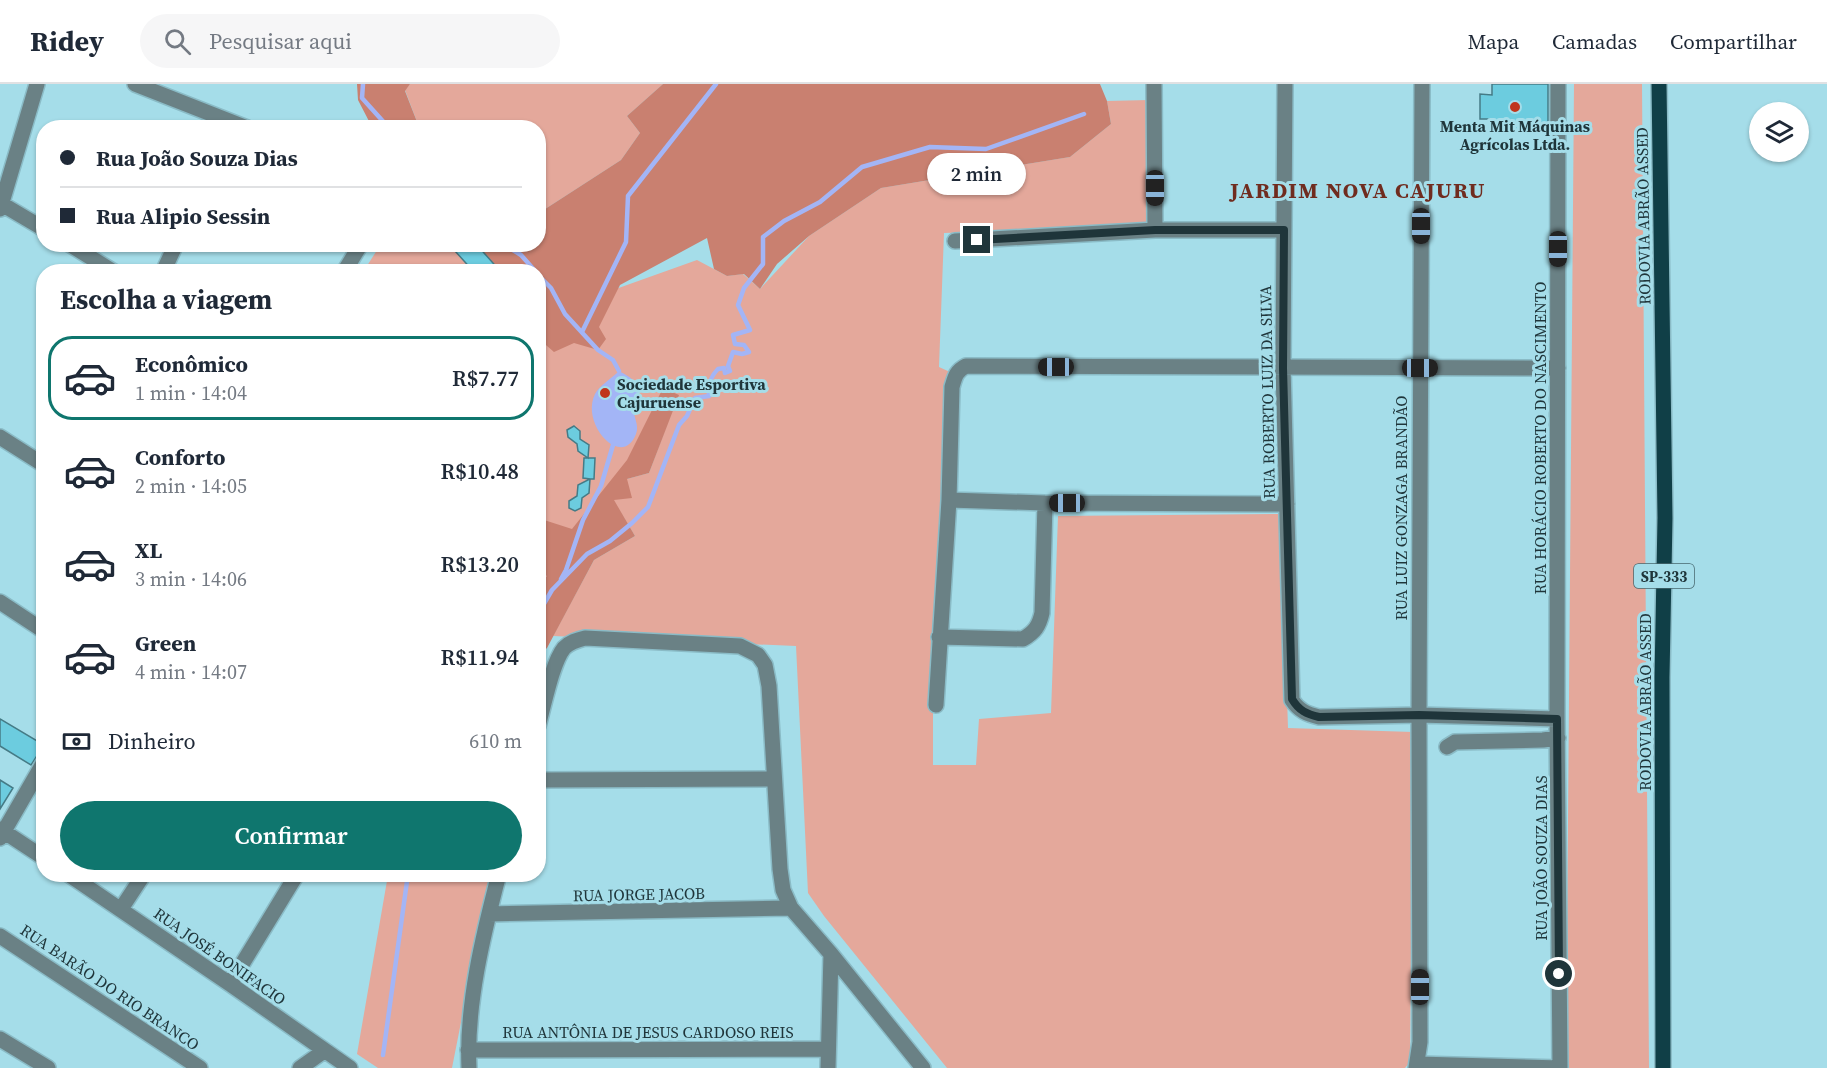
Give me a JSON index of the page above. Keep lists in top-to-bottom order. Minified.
{"streets":{"main road":["RODOVIA ABRÃO ASSED","SP-333"],"street":["RUA ROBERTO LUIZ DA SILVA","RUA HORÁCIO ROBERTO DO NASCIMENTO","RUA LUIZ GONZAGA BRANDÃO","RUA JOÃO SOUZA DIAS","RUA JORGE JACOB","RUA JOSÉ BONIFACIO","RUA BARÃO DO RIO BRANCO","RUA ANTÔNIA DE JESUS CARDOSO REIS"]},"crossings":[["RUA ROBERTO LUIZ DA SILVA","RUA LUIZ GONZAGA BRANDÃO"],["RUA HORÁCIO ROBERTO DO NASCIMENTO","RUA JOÃO SOUZA DIAS"]],"districts":["JARDIM NOVA CAJURU"],"places":["Menta Mit Máquinas Agrícolas Ltda.","Sociedade Esportiva Cajuruense"],"page":{"header":"Ridey","search":"Pesquisar aqui","nav":["Mapa","Camadas","Compartilhar"],"banner":["Rua João Souza Dias","Rua Alipio Sessin"],"bubble":"2 min","heading":"Escolha a viagem","list":[{"name":"Econômico","note":"1 min · 14:04","value":"R$7.77"},{"name":"Conforto","note":"2 min · 14:05","value":"R$10.48"},{"name":"XL","note":"3 min · 14:06","value":"R$13.20"},{"name":"Green","note":"4 min · 14:07","value":"R$11.94"}],"pay":["Dinheiro","610 m"],"buttons":"Confirmar"}}
